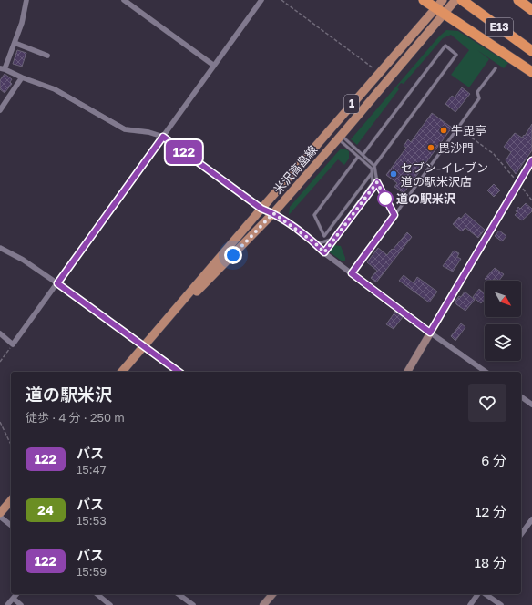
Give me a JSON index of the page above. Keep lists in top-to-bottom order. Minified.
{"streets":{"highway":["E13"],"main road":["1","米沢高畠線"]},"places":["牛毘亭","毘沙門","セブン-イレブン 道の駅米沢店","道の駅米沢"],"lines":["bus line 122"],"north":"bottom right","page":{"on_map":"122","heading":["道の駅米沢","徒歩 · 4 分 · 250 m"],"list":[{"mark":"122","name":"バス","note":"15:47","value":"6 分"},{"mark":"24","name":"バス","note":"15:53","value":"12 分"},{"mark":"122","name":"バス","note":"15:59","value":"18 分"}]}}
